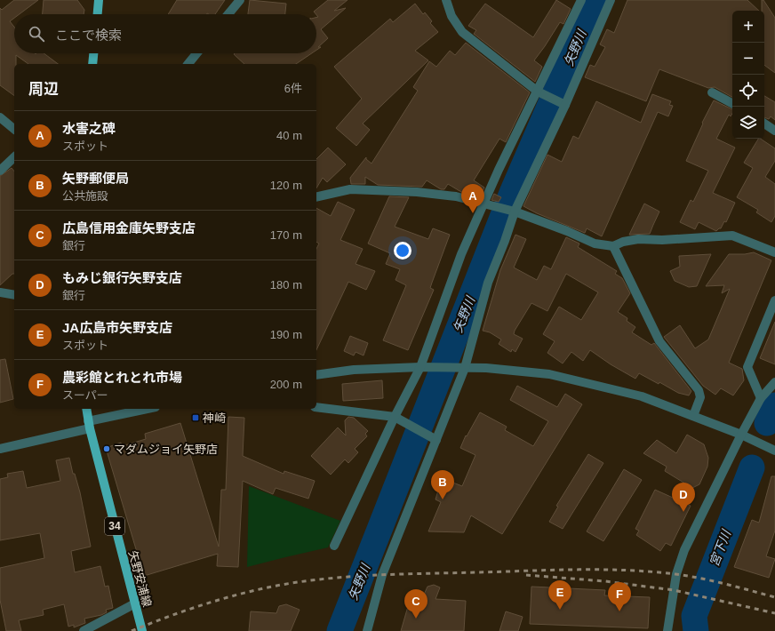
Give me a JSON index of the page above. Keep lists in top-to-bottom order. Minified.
{"streets":{"main road":["34","矢野安浦線"]},"water":["矢野川","宮下川"],"places":{"transit":["神崎"],"other":["マダムジョイ矢野店"]},"page":{"map_buttons":["+","−"],"search":"ここで検索","heading":["周辺","6件"],"list":[{"mark":"A","name":"水害之碑","note":"スポット","value":"40 m"},{"mark":"B","name":"矢野郵便局","note":"公共施設","value":"120 m"},{"mark":"C","name":"広島信用金庫矢野支店","note":"銀行","value":"170 m"},{"mark":"D","name":"もみじ銀行矢野支店","note":"銀行","value":"180 m"},{"mark":"E","name":"JA広島市矢野支店","note":"スポット","value":"190 m"},{"mark":"F","name":"農彩館とれとれ市場","note":"スーパー","value":"200 m"}],"pins":["A","B","D","E","F","C"]}}
